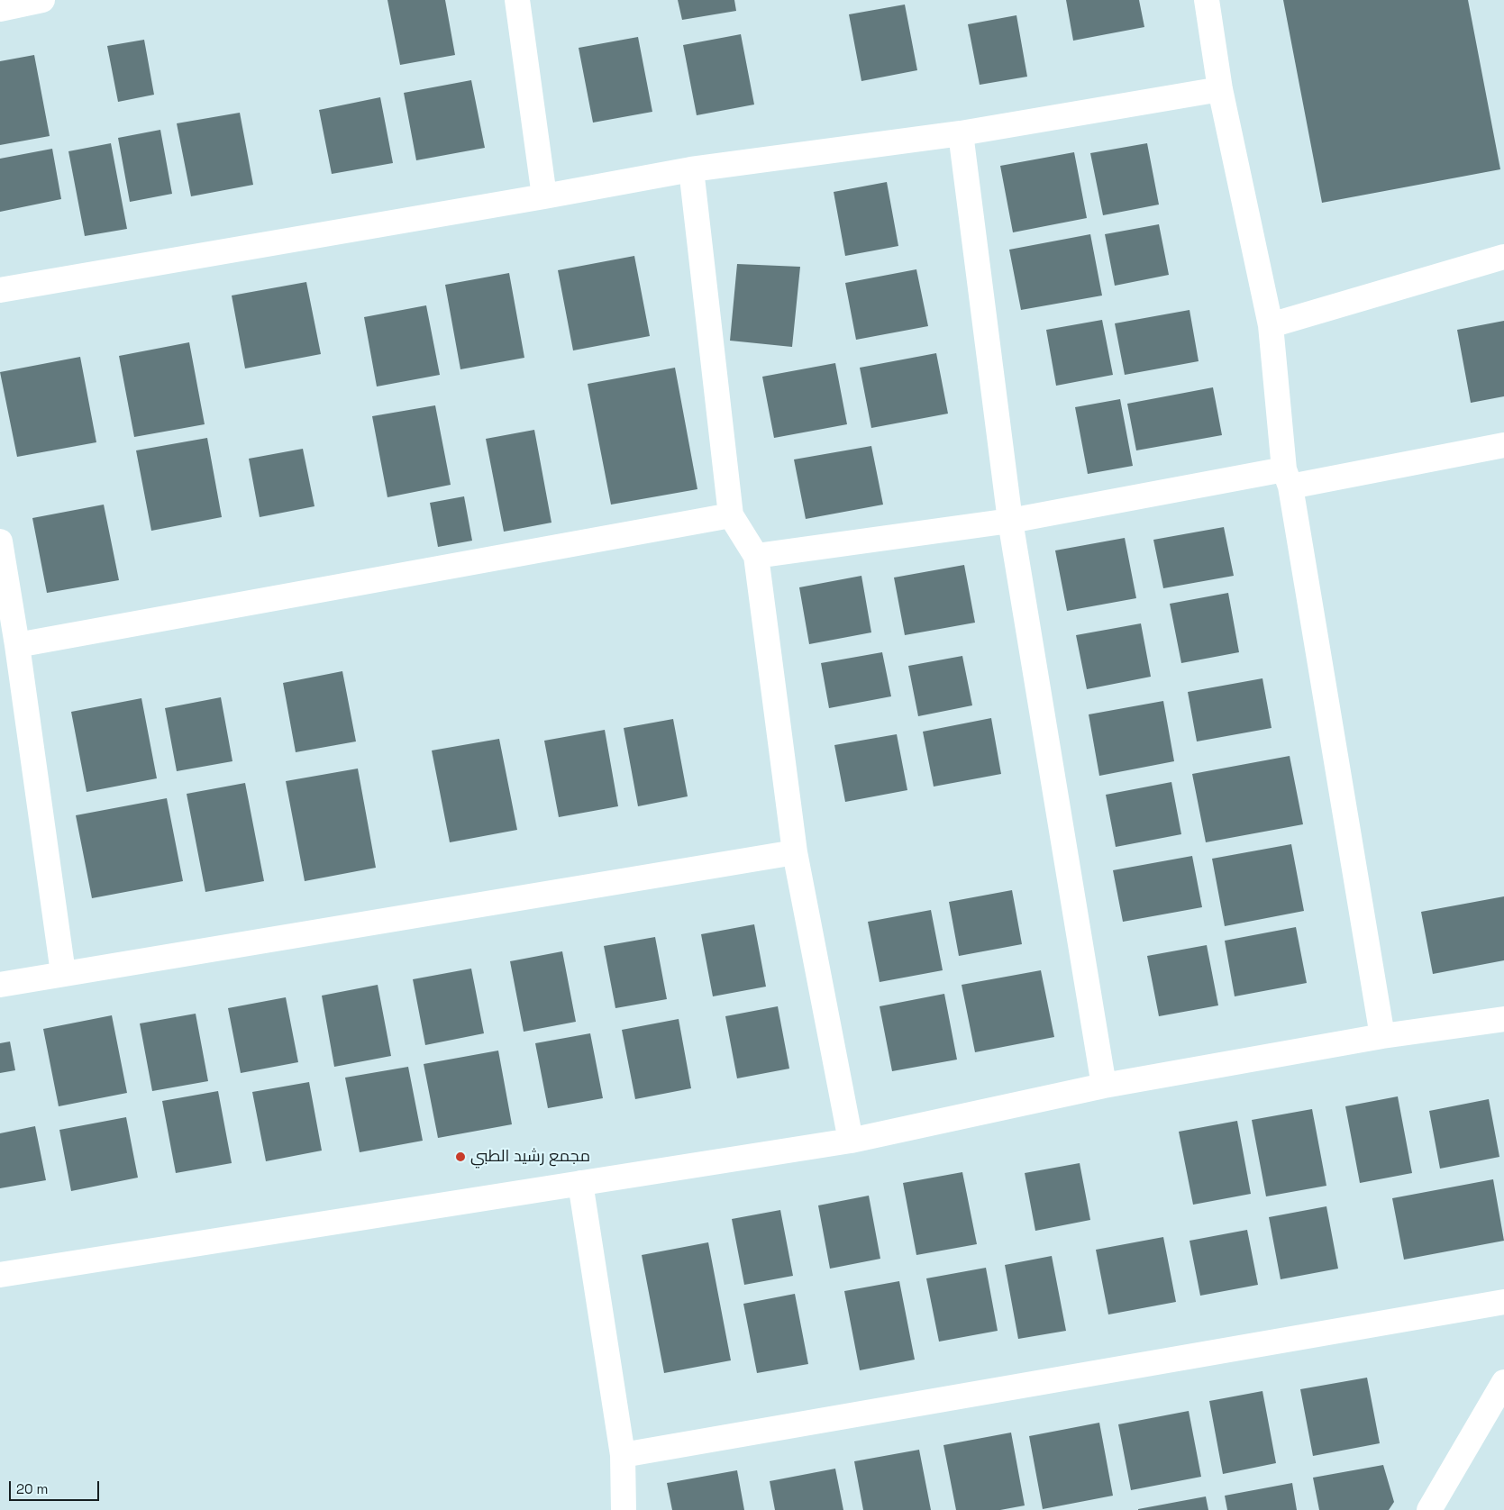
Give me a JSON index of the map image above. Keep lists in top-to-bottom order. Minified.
{"places":["مجمع رشيد الطبي"],"scale_bar":"20 m"}
